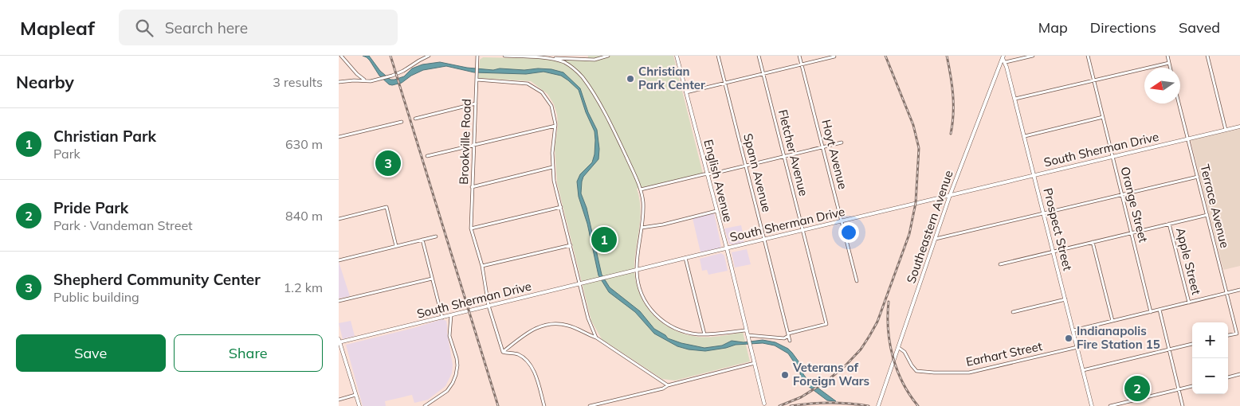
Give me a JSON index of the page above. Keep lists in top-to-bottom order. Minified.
{"streets":{"main road":["South Sherman Drive","English Avenue","Southeastern Avenue","Prospect Street"],"street":["Brookville Road","Fletcher Avenue","Hoyt Avenue","Spann Avenue","Orange Street","Terrace Avenue","Apple Street","Earhart Street"]},"crossings":[["Brookville Road","South Sherman Drive"],["South Sherman Drive","Fletcher Avenue"],["South Sherman Drive","Hoyt Avenue"],["South Sherman Drive","Spann Avenue"],["South Sherman Drive","English Avenue"],["South Sherman Drive","Orange Street"],["South Sherman Drive","Terrace Avenue"],["South Sherman Drive","Southeastern Avenue"],["South Sherman Drive","Prospect Street"],["Fletcher Avenue","Spann Avenue"],["Southeastern Avenue","Earhart Street"],["Prospect Street","Earhart Street"]],"places":["Christian Park Center","Indianapolis Fire Station 15","Veterans of Foreign Wars"],"north":"left","page":{"header":"Mapleaf","search":"Search here","nav":["Map","Directions","Saved"],"heading":["Nearby","3 results"],"list":[{"mark":"1","name":"Christian Park","note":"Park","value":"630 m"},{"mark":"2","name":"Pride Park","note":"Park · Vandeman Street","value":"840 m"},{"mark":"3","name":"Shepherd Community Center","note":"Public building","value":"1.2 km"}],"pins":["3","1","2"],"buttons":["Save","Share"],"map_buttons":["+","−"]}}
